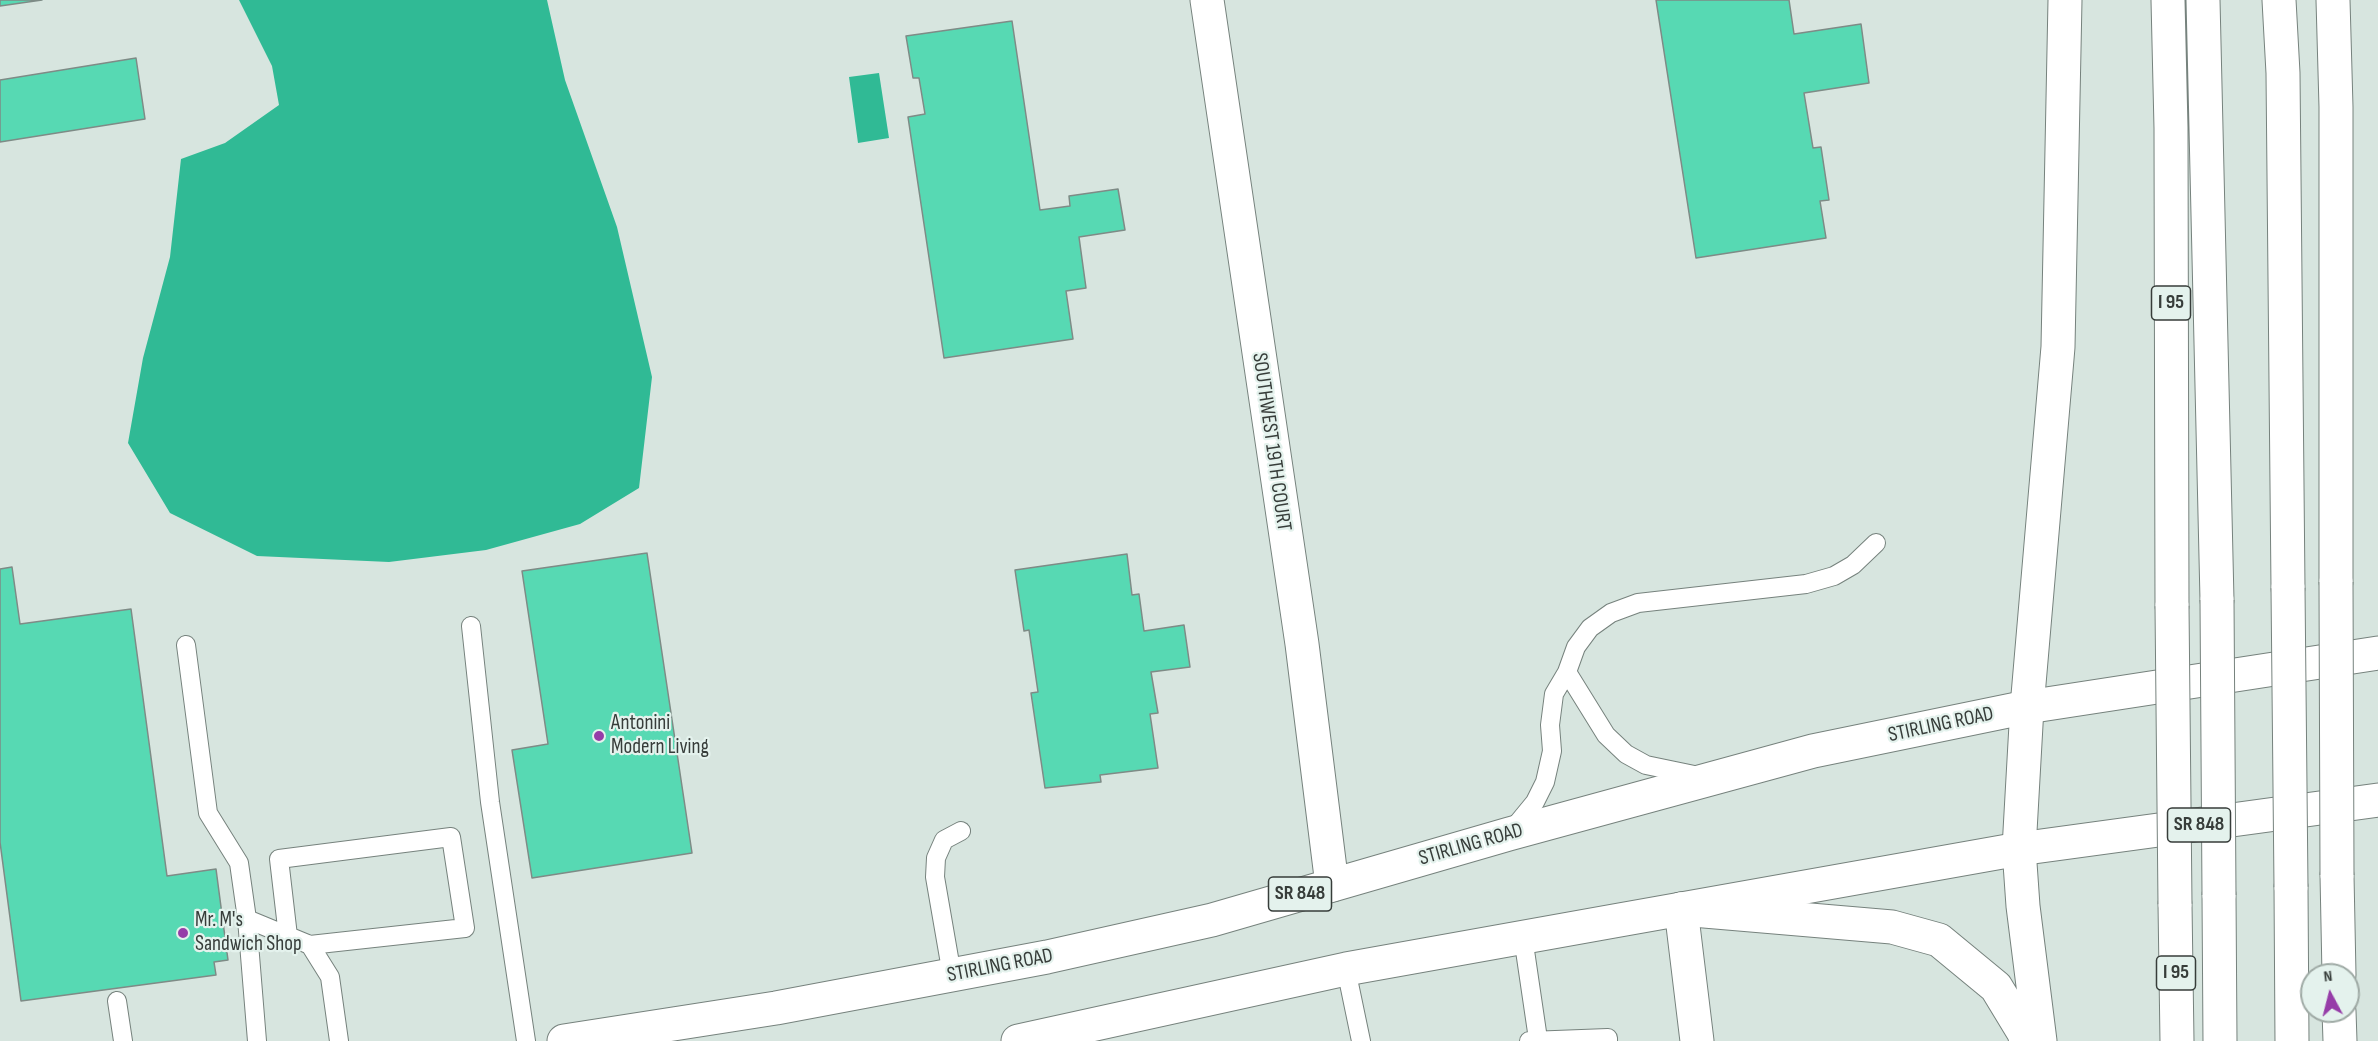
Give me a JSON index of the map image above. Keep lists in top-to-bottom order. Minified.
{"streets":{"main road":["I 95","SOUTHWEST 19TH COURT","STIRLING ROAD","SR 848"]},"crossings":[["SOUTHWEST 19TH COURT","STIRLING ROAD"]],"places":["Antonini Modern Living","Mr. M's Sandwich Shop"],"north":"top"}
